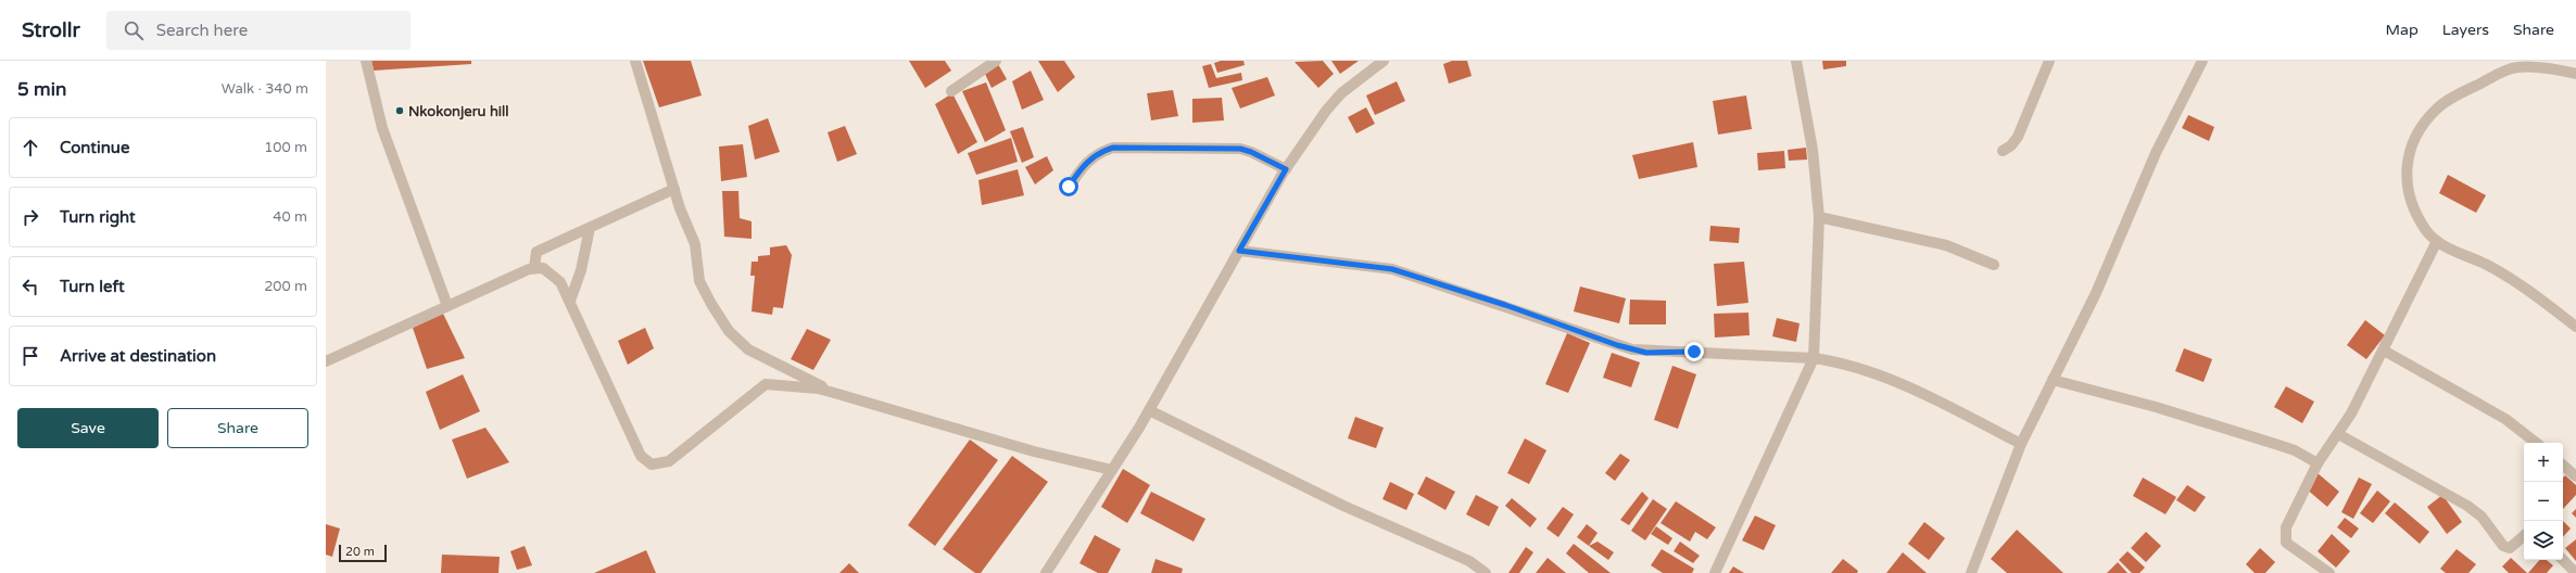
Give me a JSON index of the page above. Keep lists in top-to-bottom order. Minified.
{"places":["Nkokonjeru hill"],"scale_bar":"20 m","page":{"header":"Strollr","search":"Search here","nav":["Map","Layers","Share"],"heading":["5 min","Walk · 340 m"],"list":[["Continue","100 m"],["Turn right","40 m"],["Turn left","200 m"],"Arrive at destination"],"buttons":["Save","Share"],"map_buttons":["+","−"],"scale":"20 m"}}
